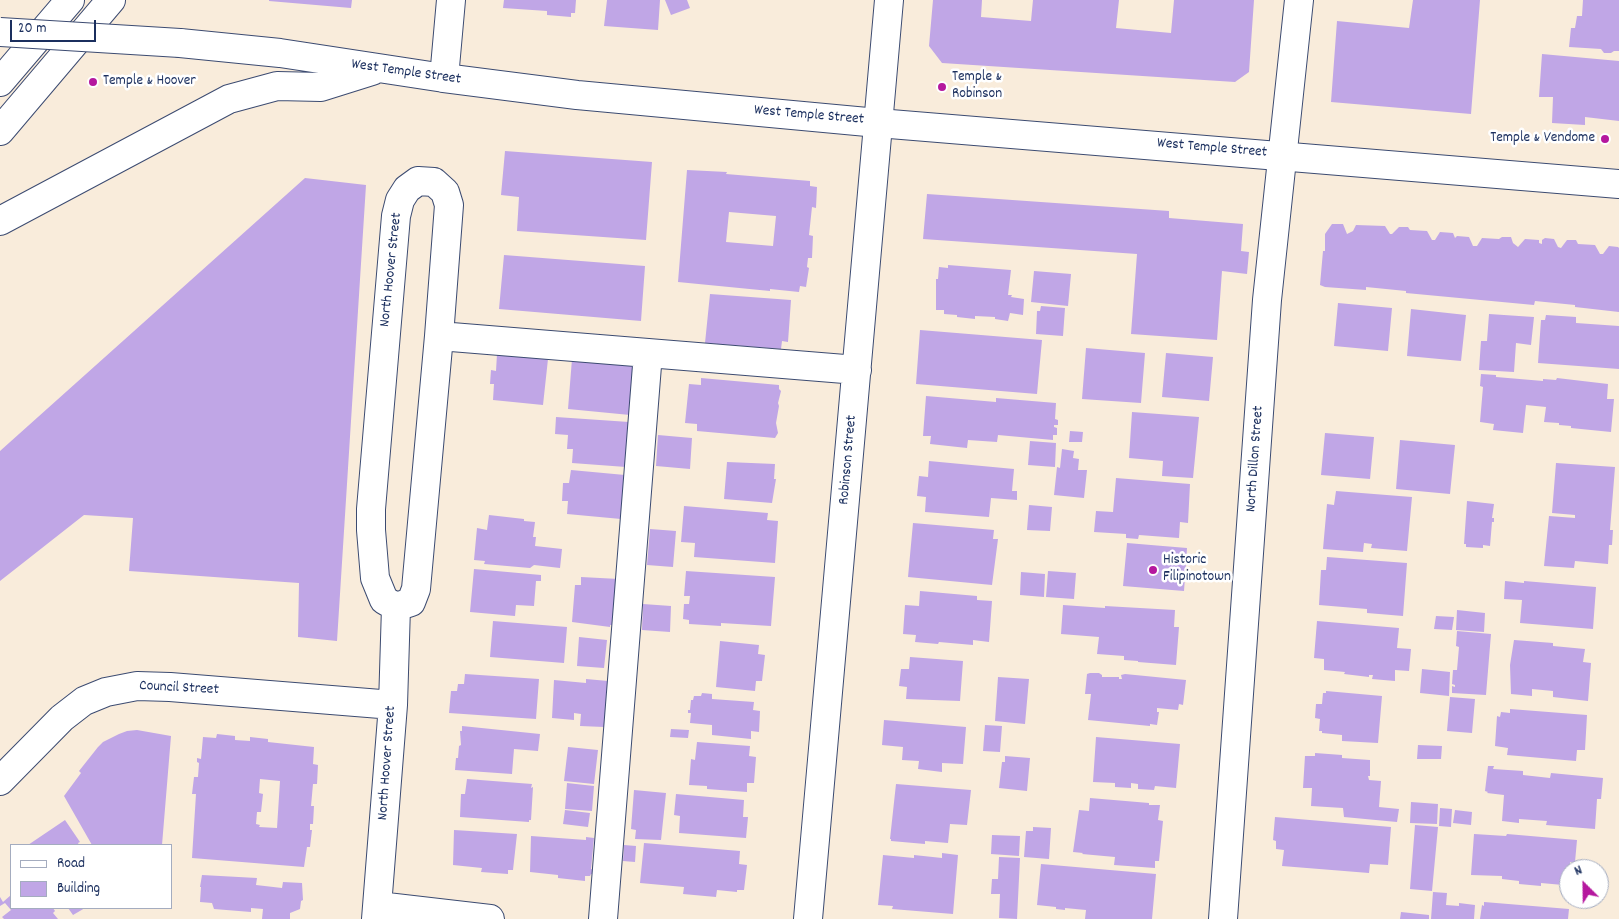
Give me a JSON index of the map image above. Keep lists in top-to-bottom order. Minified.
{"streets":{"street":["West Temple Street","North Hoover Street","North Dillon Street","Robinson Street","Council Street"]},"crossings":[["West Temple Street","North Dillon Street"],["West Temple Street","Robinson Street"],["North Hoover Street","Council Street"]],"places":["Temple & Hoover","Temple & Robinson","Temple & Vendome","Historic Filipinotown"],"legend":["Road","Building"],"scale_bar":"20 m","north":"top left"}
